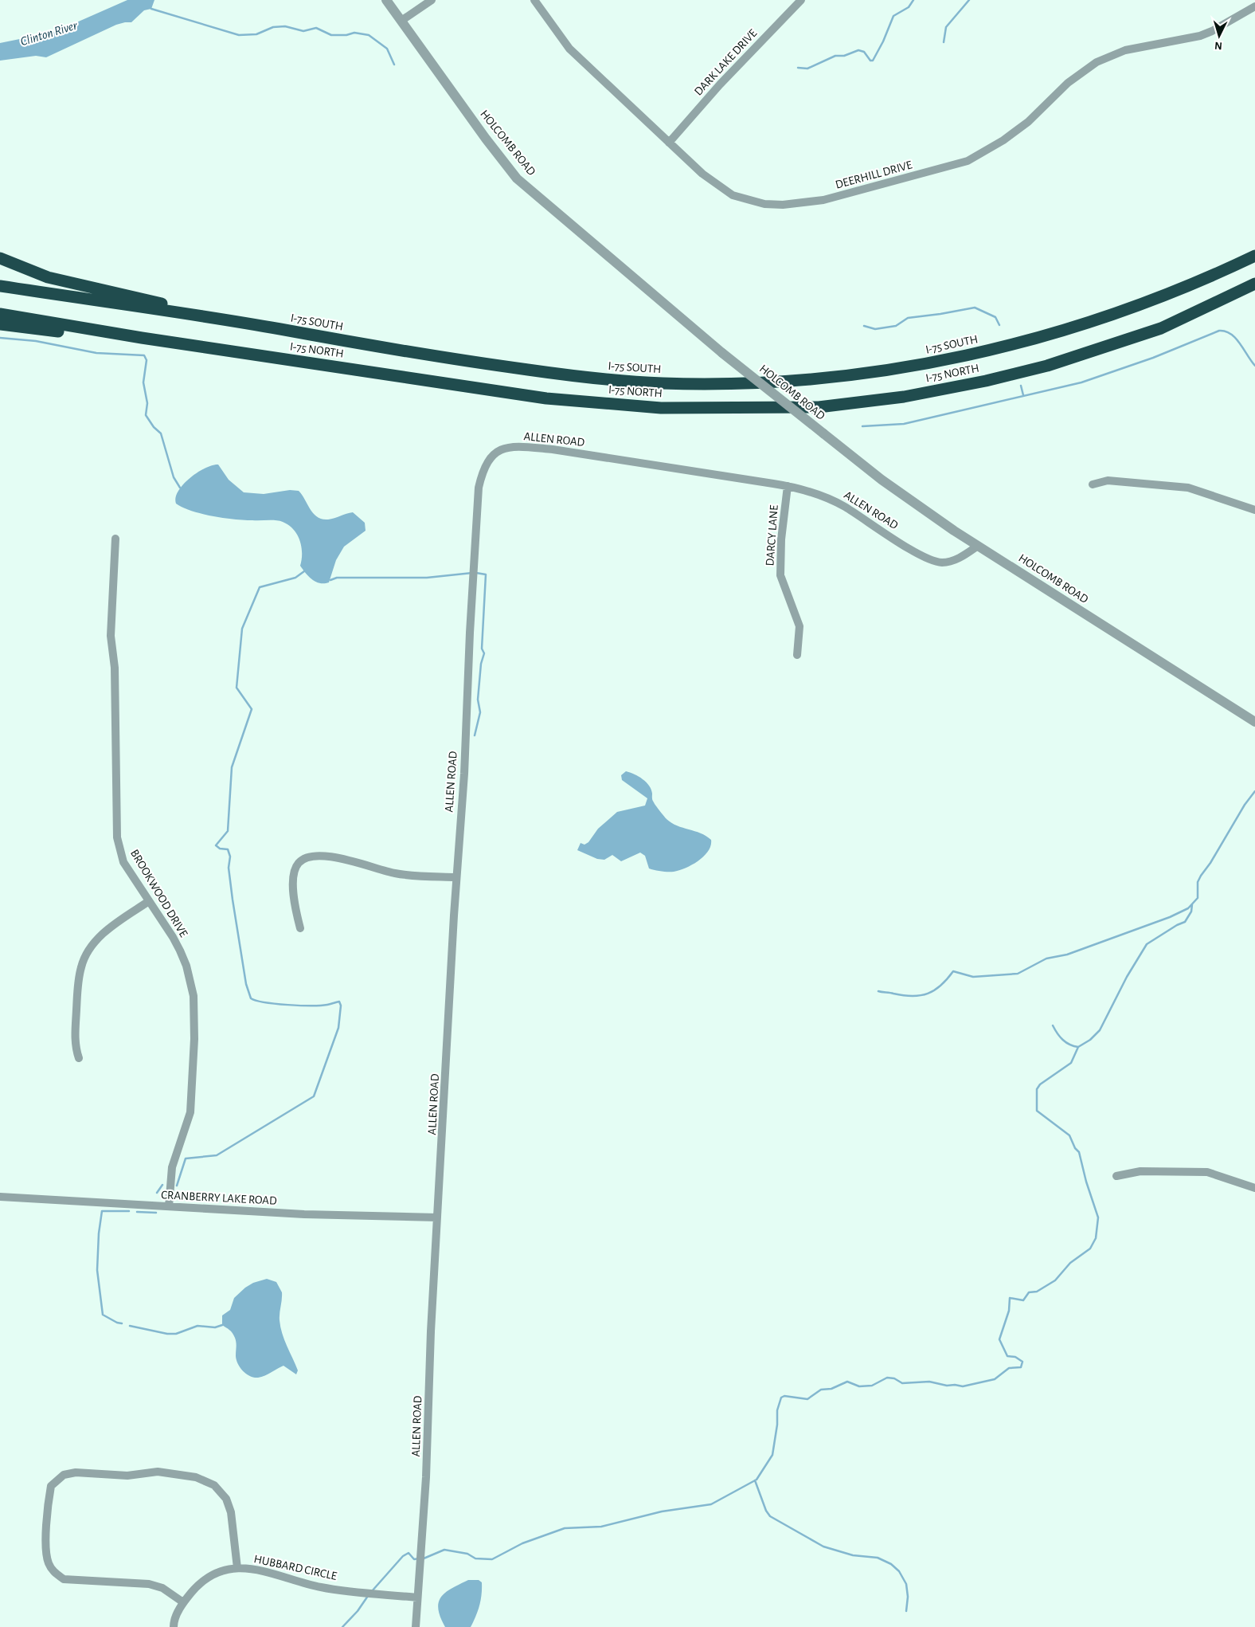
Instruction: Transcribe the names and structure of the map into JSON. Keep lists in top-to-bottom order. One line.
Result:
{"streets":{"highway":["I-75 SOUTH","I-75 NORTH"],"street":["DARK LAKE DRIVE","HOLCOMB ROAD","DEERHILL DRIVE","ALLEN ROAD","DARCY LANE","BROOKWOOD DRIVE","CRANBERRY LAKE ROAD","HUBBARD CIRCLE"]},"crossings":[["DARK LAKE DRIVE","DEERHILL DRIVE"],["HOLCOMB ROAD","ALLEN ROAD"],["ALLEN ROAD","DARCY LANE"],["ALLEN ROAD","CRANBERRY LAKE ROAD"],["ALLEN ROAD","HUBBARD CIRCLE"],["BROOKWOOD DRIVE","CRANBERRY LAKE ROAD"]],"water":["Clinton River"],"north":"bottom"}
